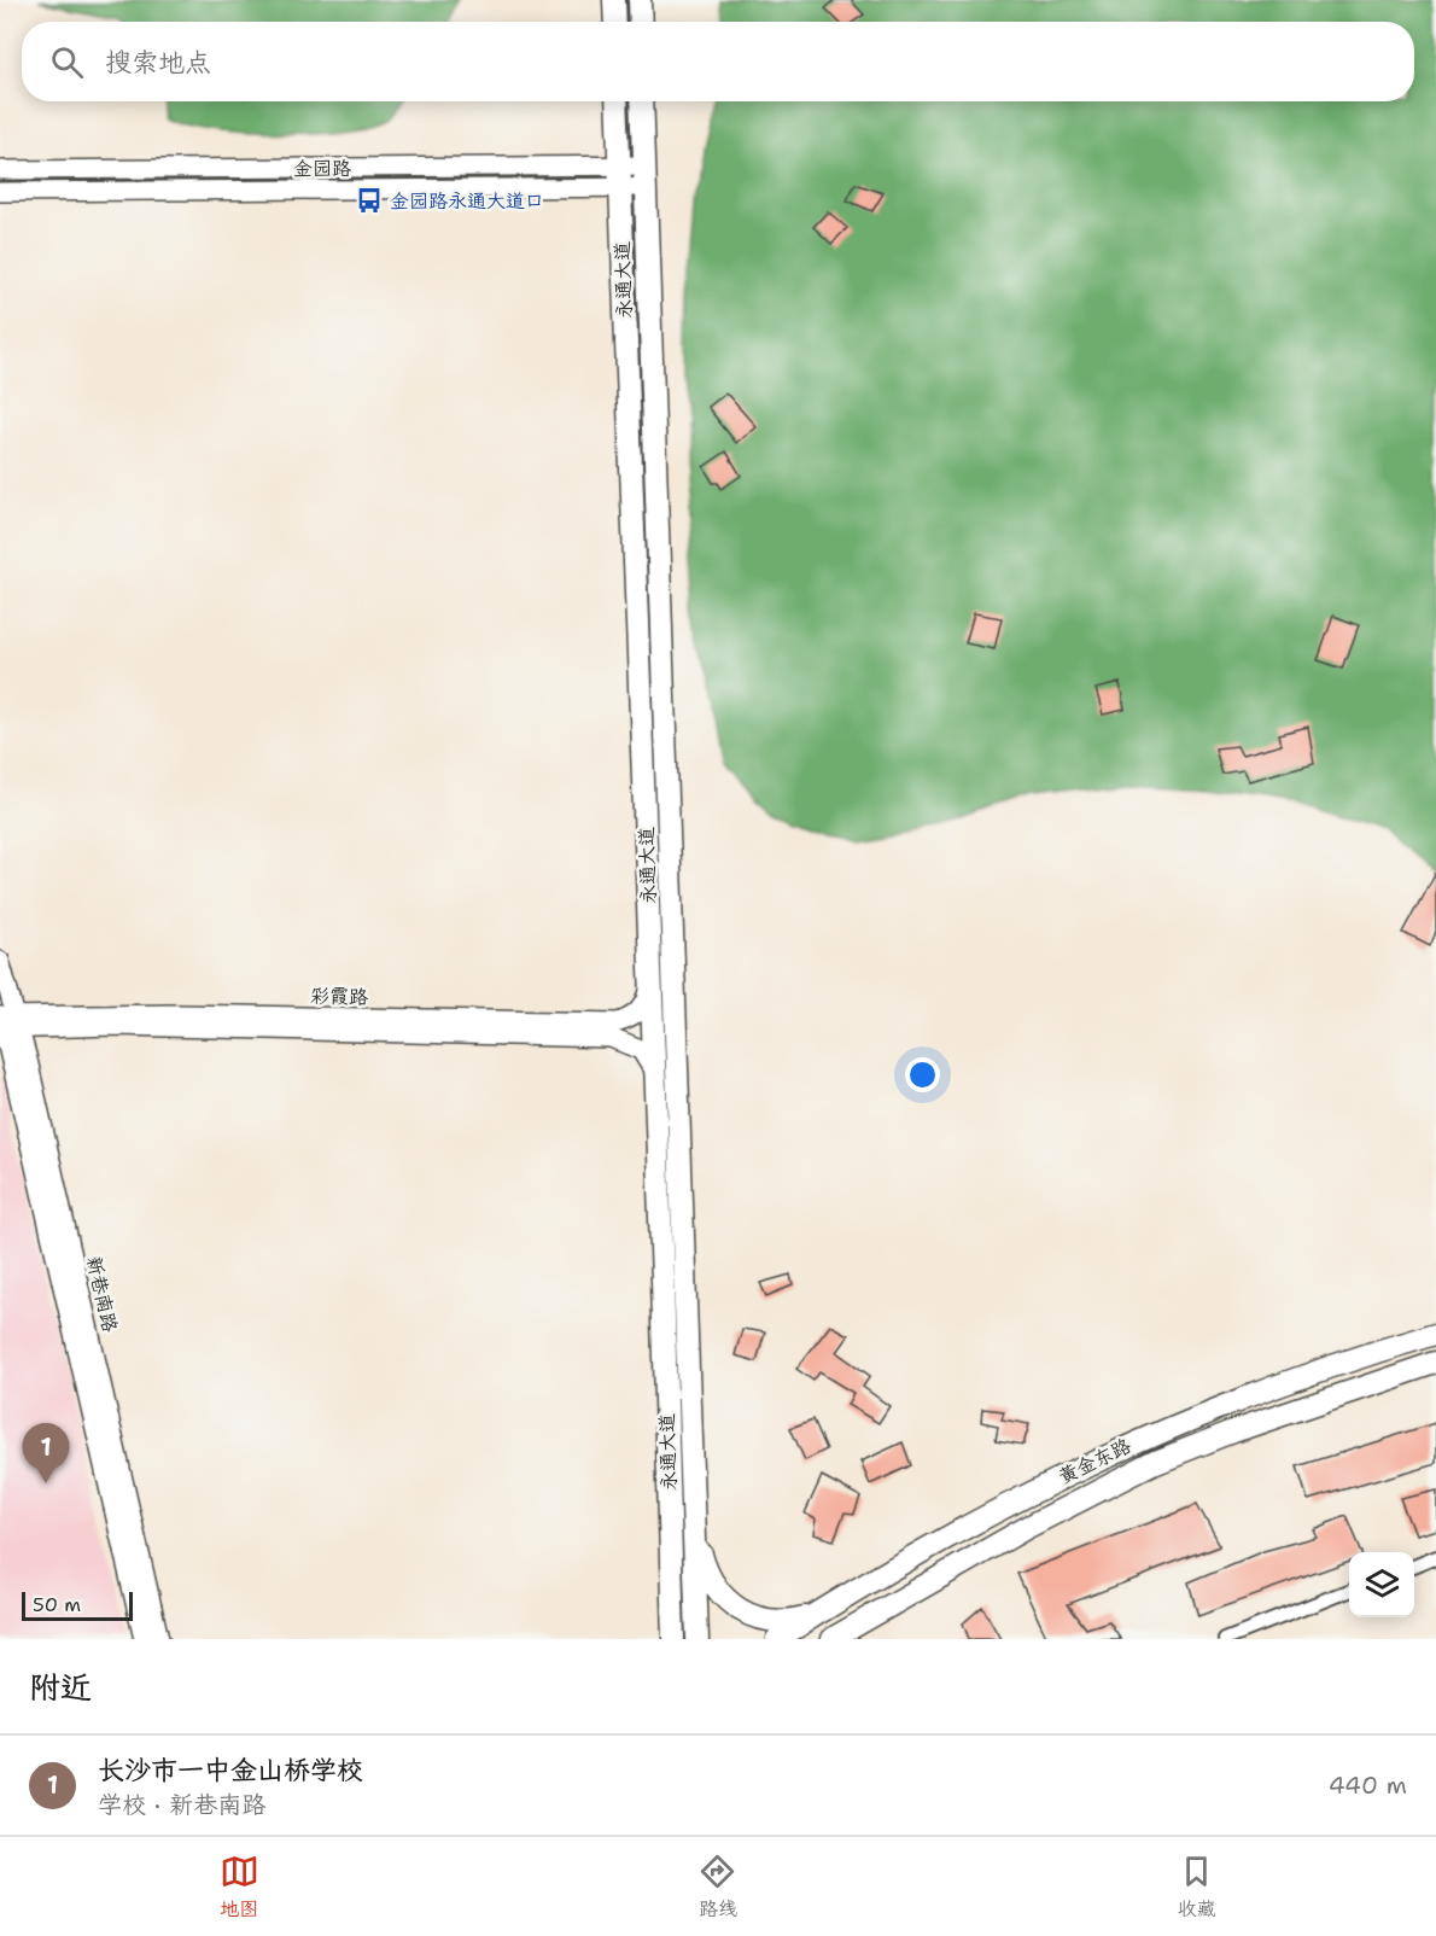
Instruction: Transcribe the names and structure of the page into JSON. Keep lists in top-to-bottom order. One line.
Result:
{"streets":{"main road":["金园路","永通大道","彩霞路","新巷南路","黄金东路"]},"crossings":[["金园路","永通大道"],["永通大道","彩霞路"],["彩霞路","新巷南路"]],"places":{"bus stop":["金园路永通大道口"]},"scale_bar":"50 m","page":{"search":"搜索地点","pins":"1","scale":"50 m","heading":"附近","list":[{"mark":"1","name":"长沙市一中金山桥学校","note":"学校 · 新巷南路","value":"440 m"}],"nav":["地图","路线","收藏"]}}
